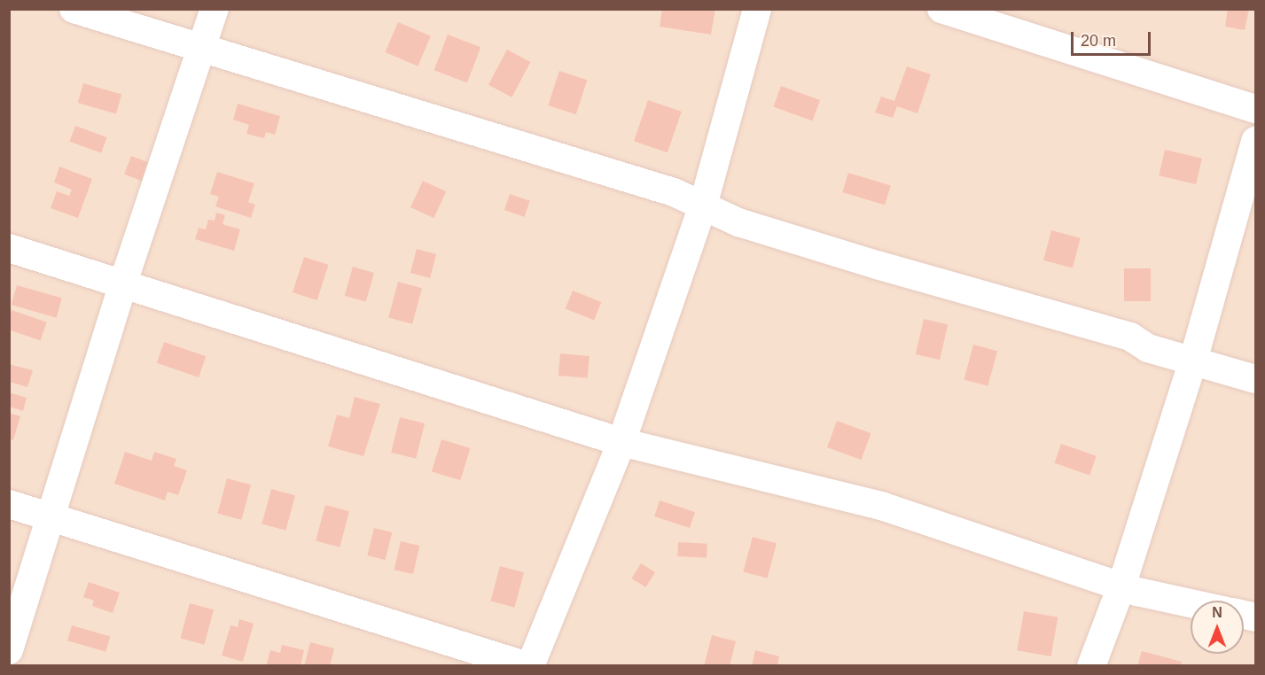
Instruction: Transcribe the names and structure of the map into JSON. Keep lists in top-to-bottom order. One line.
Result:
{"scale_bar":"20 m","north":"top"}
